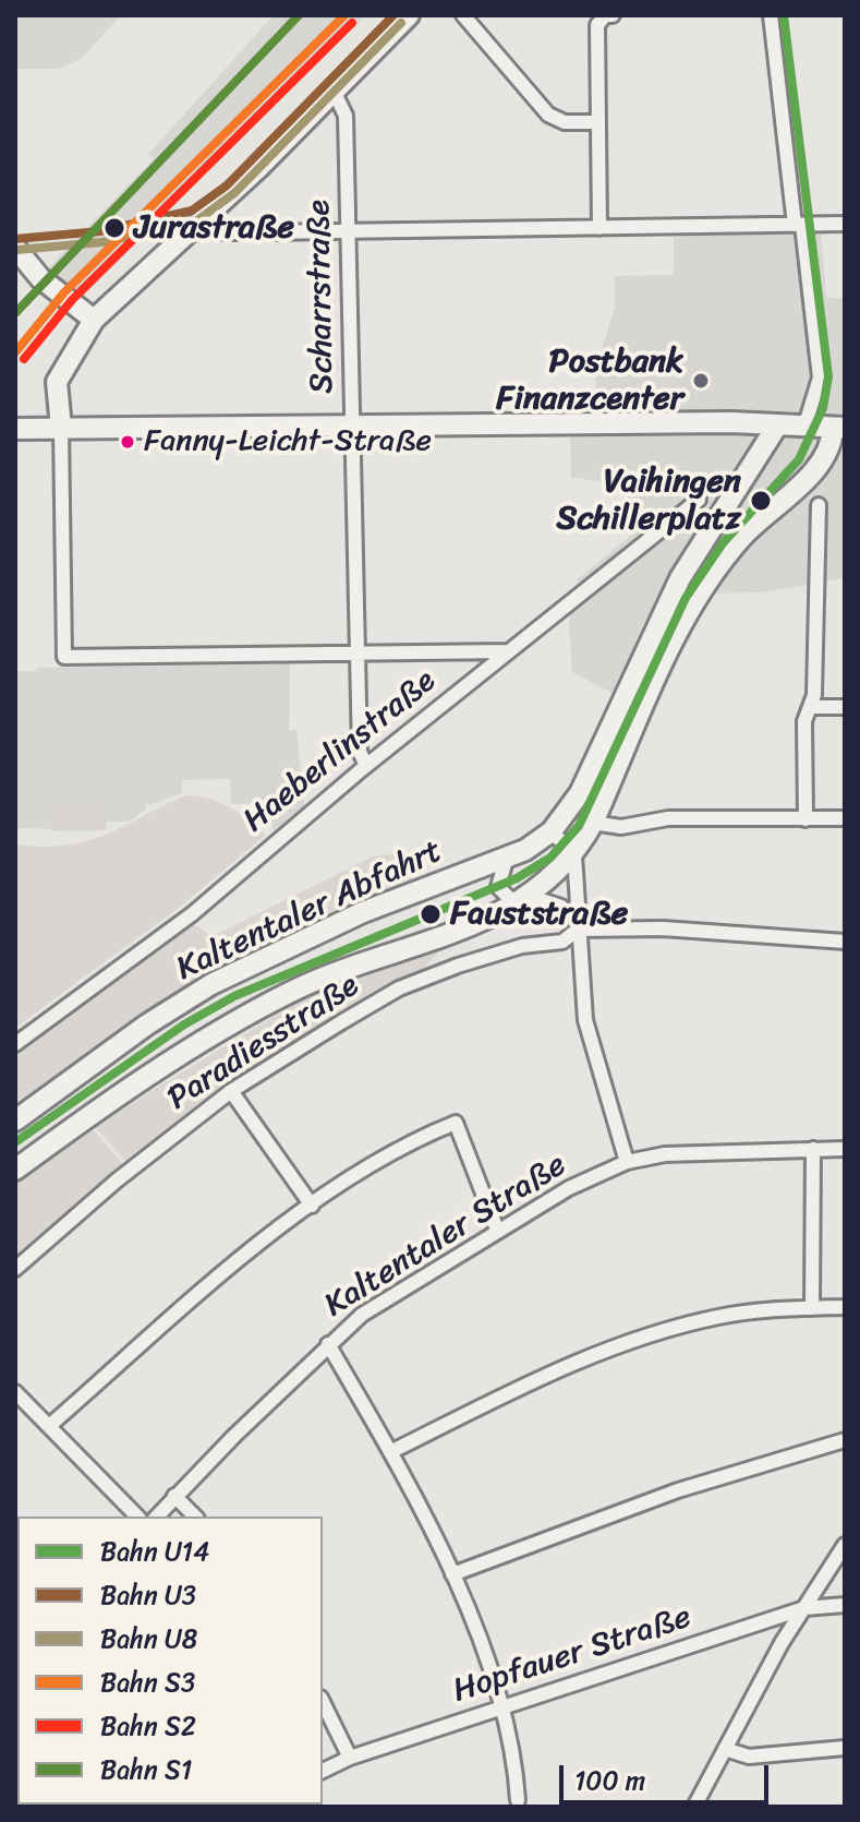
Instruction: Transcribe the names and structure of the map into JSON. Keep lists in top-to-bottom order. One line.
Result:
{"streets":{"main road":["Kaltentaler Abfahrt"],"street":["Scharrstraße","Haeberlinstraße","Paradiesstraße","Kaltentaler Straße","Hopfauer Straße"]},"crossings":[["Scharrstraße","Haeberlinstraße"]],"places":["Jurastraße","Postbank Finanzcenter","Fanny-Leicht-Straße","Vaihingen Schillerplatz","Fauststraße"],"lines":["rail line U14","rail line U3","rail line S3","rail line S1","rail line U8","rail line S2"],"legend":["Bahn U14","Bahn U3","Bahn U8","Bahn S3","Bahn S2","Bahn S1"],"scale_bar":"100 m"}
